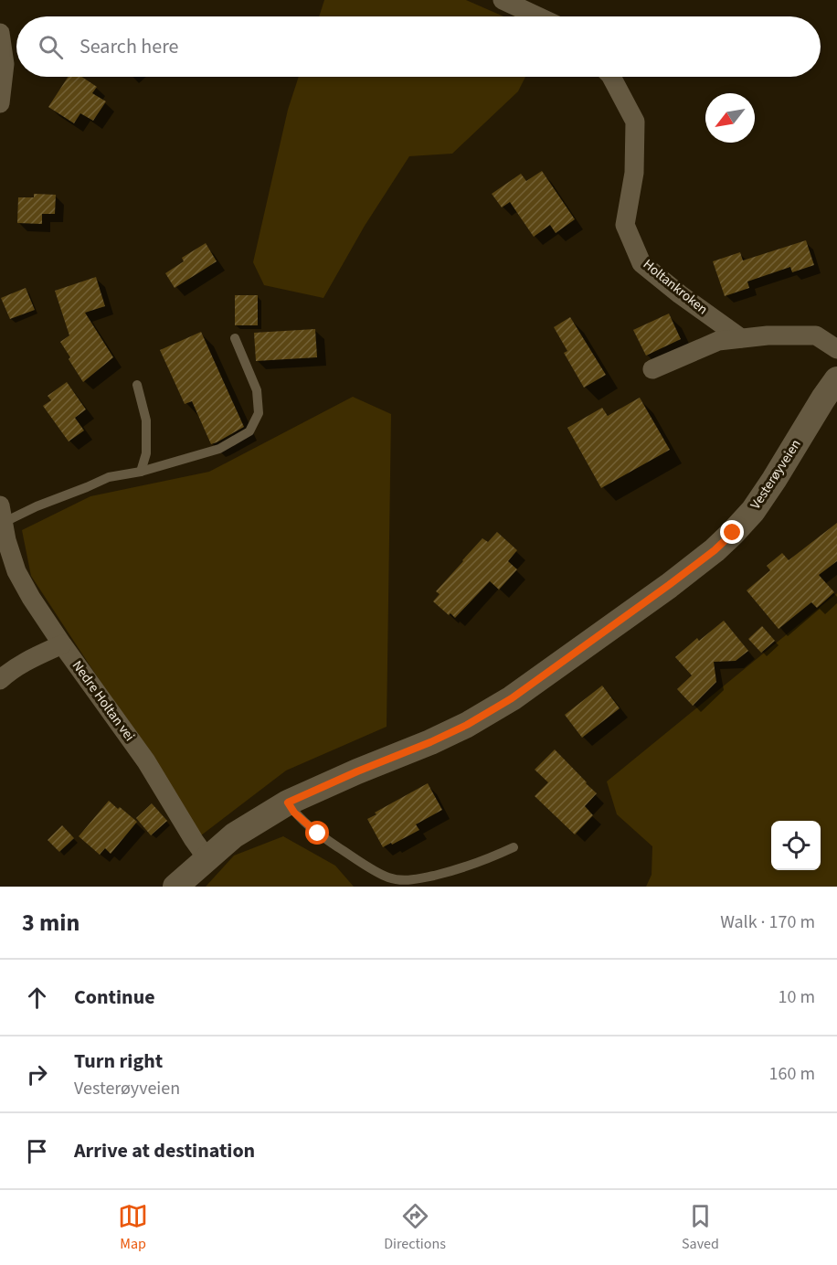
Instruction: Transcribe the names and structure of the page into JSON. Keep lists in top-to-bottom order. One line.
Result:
{"streets":{"main road":["Vesterøyveien"],"street":["Holtankroken","Nedre Holtan vei"]},"crossings":[["Vesterøyveien","Nedre Holtan vei"]],"north":"bottom left","page":{"search":"Search here","heading":["3 min","Walk · 170 m"],"list":[["Continue","10 m"],["Turn right","Vesterøyveien","160 m"],"Arrive at destination"],"nav":["Map","Directions","Saved"]}}
